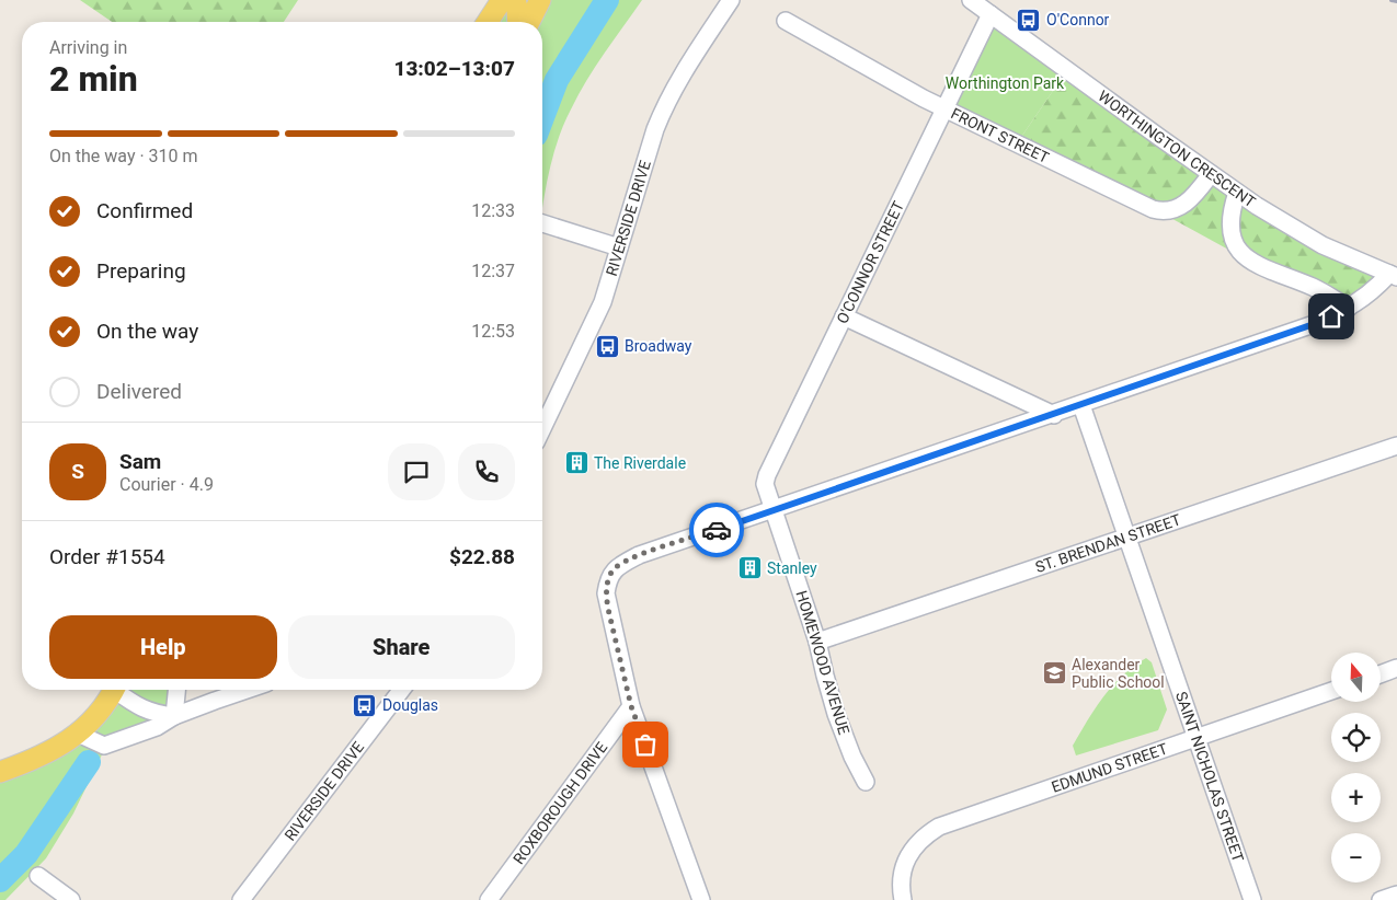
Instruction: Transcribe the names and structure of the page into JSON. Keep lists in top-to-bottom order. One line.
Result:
{"streets":{"street":["FRONT STREET","WORTHINGTON CRESCENT","RIVERSIDE DRIVE","O'CONNOR STREET","ST. BRENDAN STREET","HOMEWOOD AVENUE","EDMUND STREET","SAINT NICHOLAS STREET","ROXBOROUGH DRIVE"]},"crossings":[["FRONT STREET","WORTHINGTON CRESCENT"],["FRONT STREET","O'CONNOR STREET"],["WORTHINGTON CRESCENT","O'CONNOR STREET"],["O'CONNOR STREET","HOMEWOOD AVENUE"],["ST. BRENDAN STREET","HOMEWOOD AVENUE"],["ST. BRENDAN STREET","SAINT NICHOLAS STREET"],["EDMUND STREET","SAINT NICHOLAS STREET"]],"parks":["Worthington Park"],"places":{"bus stop":["O'Connor","Broadway","Douglas"],"building":["The Riverdale","Stanley"],"school or university":["Alexander Public School"]},"north":"top","page":{"heading":["2 min","Arriving in","13:02–13:07"],"panel":["Sam","Courier · 4.9","Order #1554","$22.88"],"bar":"On the way · 310 m","list":[["Confirmed","12:33"],["Preparing","12:37"],["On the way","12:53"],"Delivered"],"round":"S","buttons":["Help","Share"],"map_buttons":["+","−"]}}
